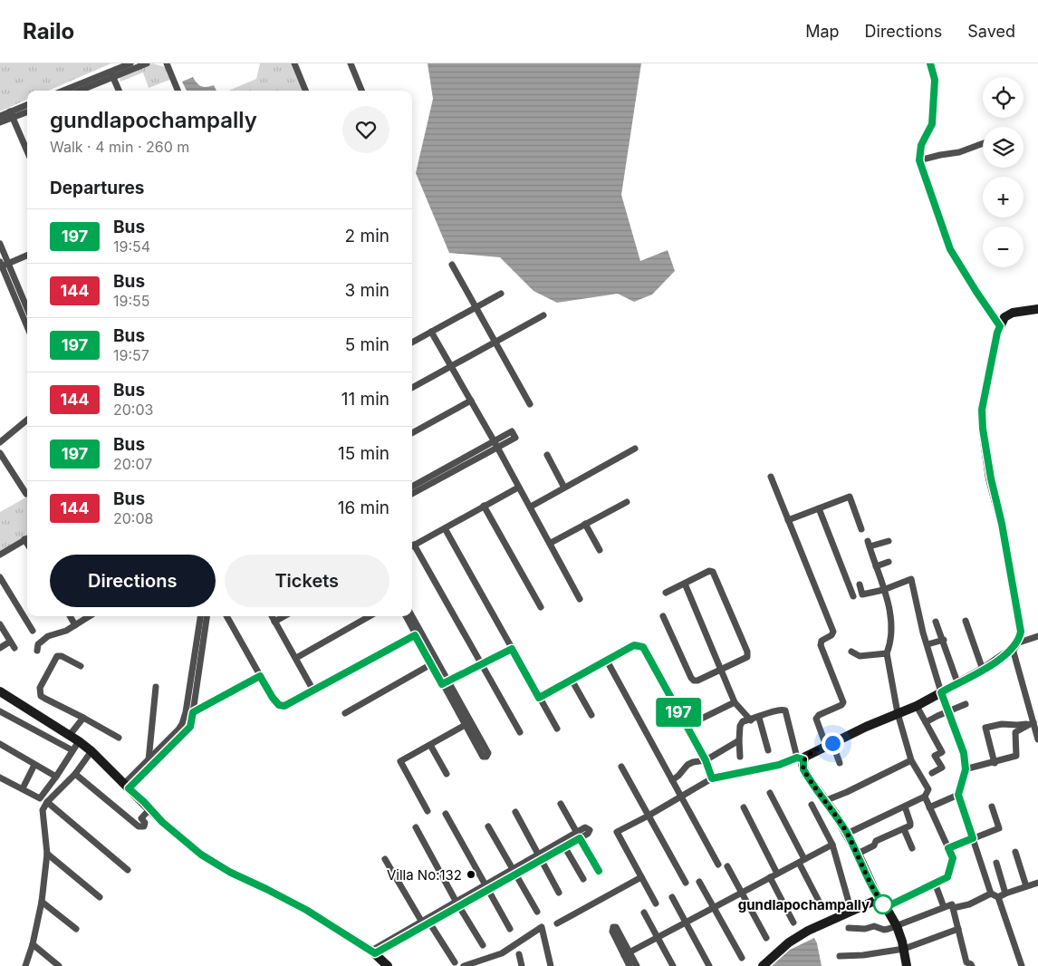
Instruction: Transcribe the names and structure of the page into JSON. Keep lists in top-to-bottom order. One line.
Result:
{"places":["Villa No:132","gundlapochampally"],"lines":["bus line 197"],"page":{"header":"Railo","nav":["Map","Directions","Saved"],"on_map":"197","map_buttons":["+","−"],"heading":[["gundlapochampally","Walk · 4 min · 260 m"],"Departures"],"list":[{"mark":"197","name":"Bus","note":"19:54","value":"2 min"},{"mark":"144","name":"Bus","note":"19:55","value":"3 min"},{"mark":"197","name":"Bus","note":"19:57","value":"5 min"},{"mark":"144","name":"Bus","note":"20:03","value":"11 min"},{"mark":"197","name":"Bus","note":"20:07","value":"15 min"},{"mark":"144","name":"Bus","note":"20:08","value":"16 min"}],"buttons":["Directions","Tickets"]}}
